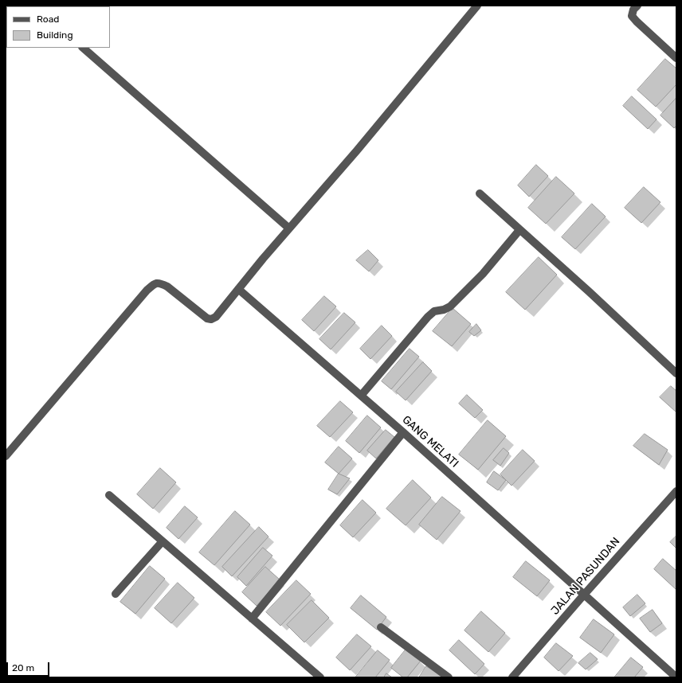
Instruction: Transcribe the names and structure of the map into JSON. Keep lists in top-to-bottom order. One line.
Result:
{"streets":{"street":["GANG MELATI","JALAN PASUNDAN"]},"crossings":[["GANG MELATI","JALAN PASUNDAN"]],"legend":["Road","Building"],"scale_bar":"20 m"}
